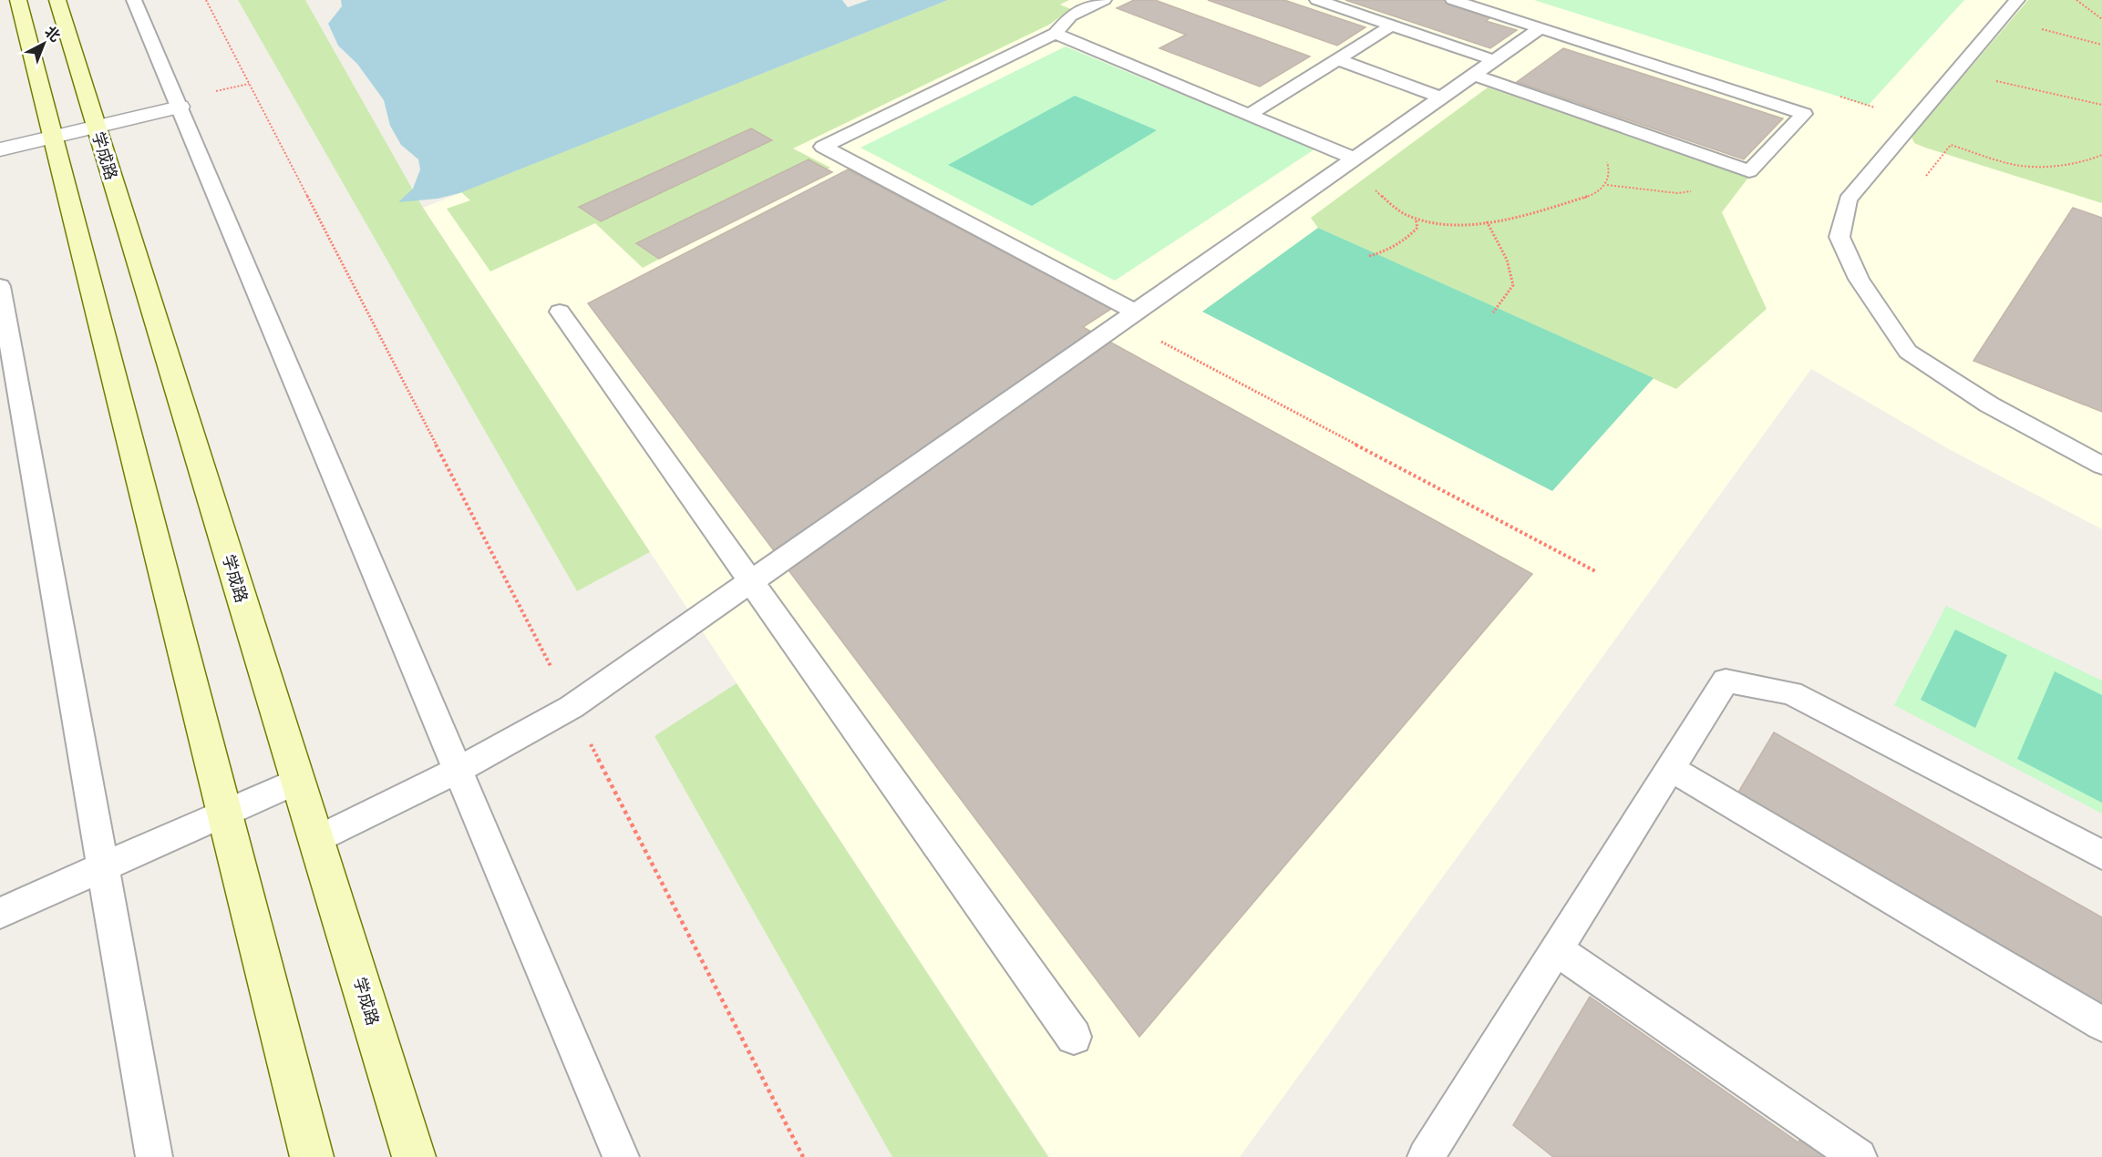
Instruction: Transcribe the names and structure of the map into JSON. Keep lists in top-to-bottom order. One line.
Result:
{"streets":{"main road":["学成路"]},"north":"top right"}
